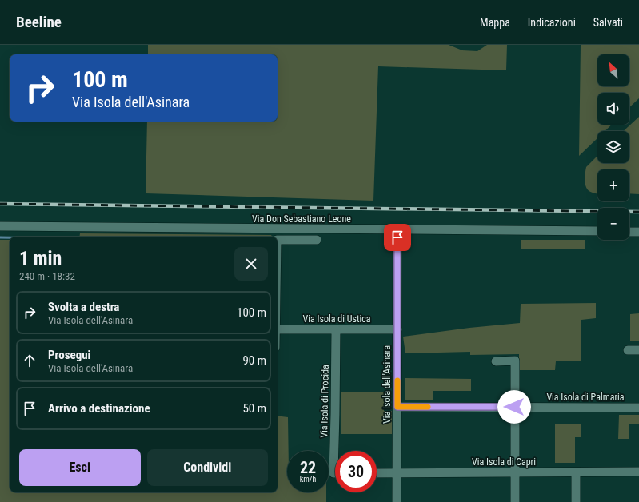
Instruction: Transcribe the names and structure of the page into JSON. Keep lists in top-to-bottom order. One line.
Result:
{"streets":{"street":["Via Don Sebastiano Leone","Via Isola di Ustica","Via Isola dell'Asinara","Via Isola di Palmaria","Via Isola di Procida","Via Isola di Capri"]},"crossings":[["Via Isola di Ustica","Via Isola dell'Asinara"],["Via Isola di Ustica","Via Isola di Procida"],["Via Isola dell'Asinara","Via Isola di Palmaria"],["Via Isola dell'Asinara","Via Isola di Capri"]],"north":"top left","page":{"header":"Beeline","nav":["Mappa","Indicazioni","Salvati"],"map_buttons":["+","−"],"turn":["100 m","Via Isola dell'Asinara"],"heading":["1 min","240 m · 18:32"],"list":[{"name":"Svolta a destra","note":"Via Isola dell'Asinara","value":"100 m"},{"name":"Prosegui","note":"Via Isola dell'Asinara","value":"90 m"},{"name":"Arrivo a destinazione","value":"50 m"}],"buttons":["Esci","Condividi"],"speed":"22 km/h","limit":"30"}}
